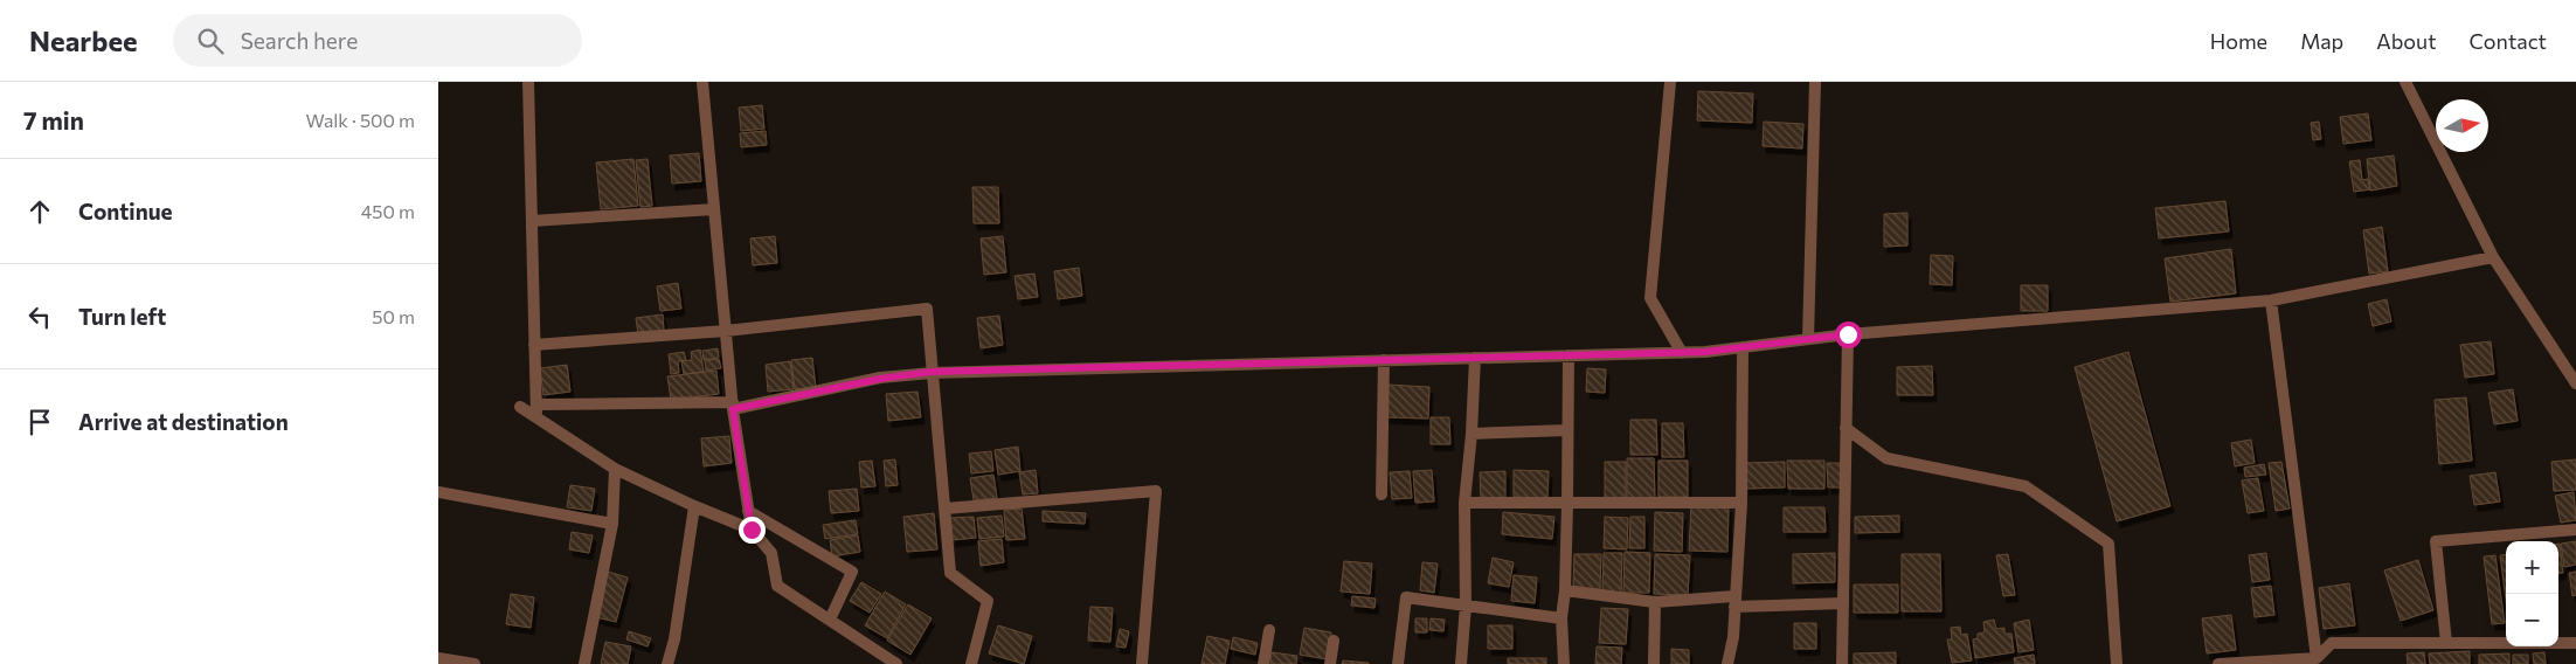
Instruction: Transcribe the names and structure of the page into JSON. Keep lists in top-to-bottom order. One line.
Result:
{"north":"right","page":{"header":"Nearbee","search":"Search here","nav":["Home","Map","About","Contact"],"heading":["7 min","Walk · 500 m"],"list":[["Continue","450 m"],["Turn left","50 m"],"Arrive at destination"],"map_buttons":["+","−"]}}
